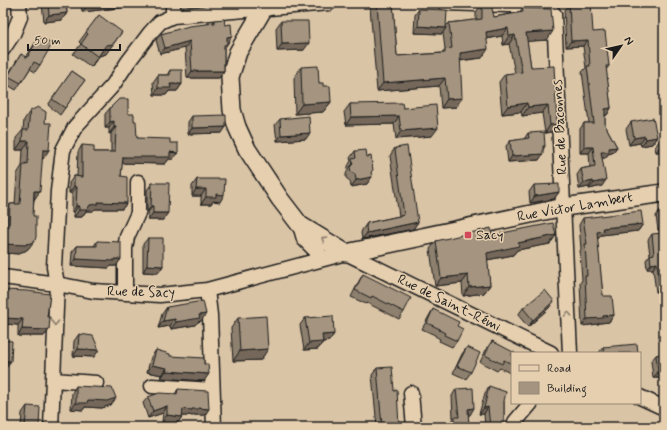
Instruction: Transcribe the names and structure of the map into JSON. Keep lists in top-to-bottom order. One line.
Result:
{"streets":{"street":["Rue de Baconnes","Rue Victor Lambert","Rue de Sacy","Rue de Saint-Rémi"]},"crossings":[["Rue de Baconnes","Rue Victor Lambert"],["Rue Victor Lambert","Rue de Sacy"],["Rue Victor Lambert","Rue de Saint-Rémi"],["Rue de Sacy","Rue de Saint-Rémi"]],"places":{"transit":["Sacy"]},"legend":["Road","Building"],"scale_bar":"50 m","north":"top right"}
